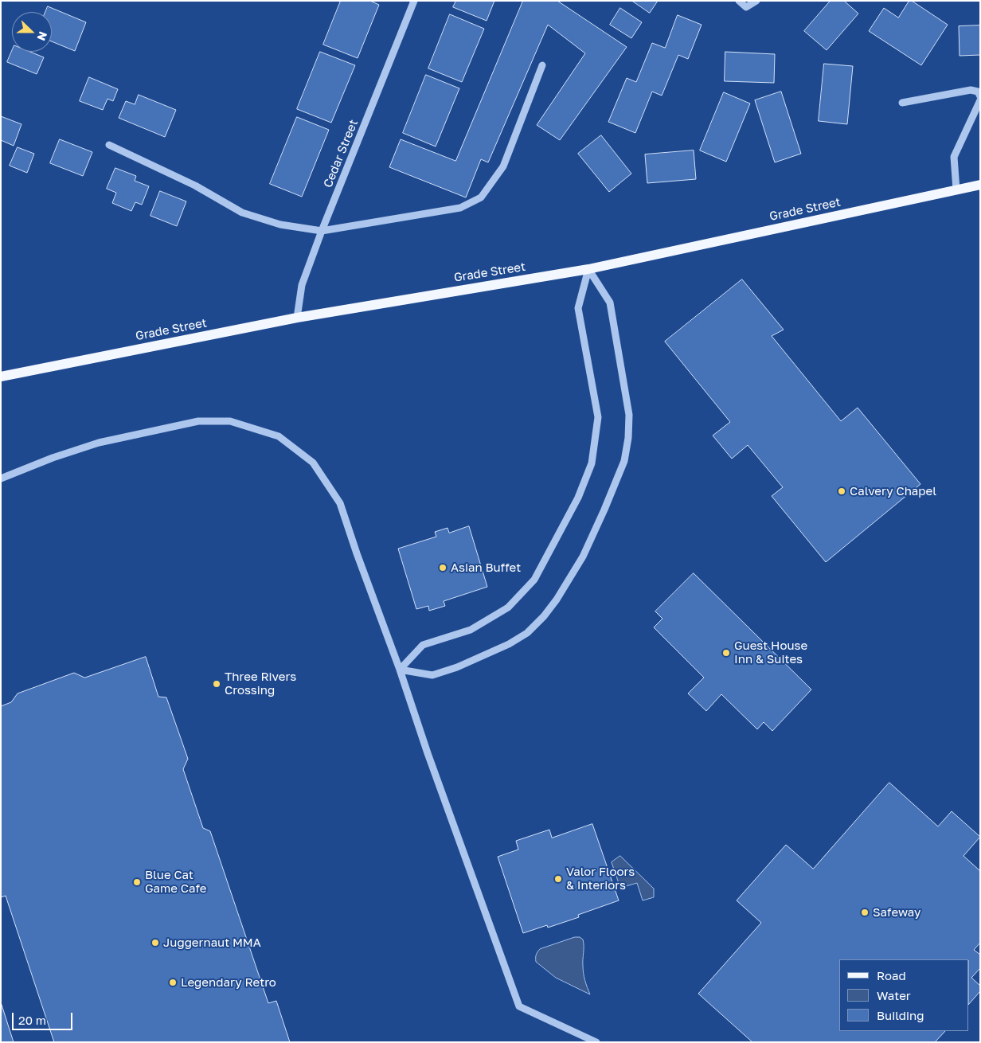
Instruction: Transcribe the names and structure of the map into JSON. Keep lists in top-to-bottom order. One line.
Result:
{"streets":{"main road":["Grade Street"],"street":["Cedar Street"]},"crossings":[["Cedar Street","Grade Street"]],"places":["Calvery Chapel","Asian Buffet","Guest House Inn & Suites","Three Rivers Crossing","Valor Floors & Interiors","Blue Cat Game Cafe","Safeway","Juggernaut MMA","Legendary Retro"],"legend":["Road","Water","Building"],"scale_bar":"20 m","north":"right"}
